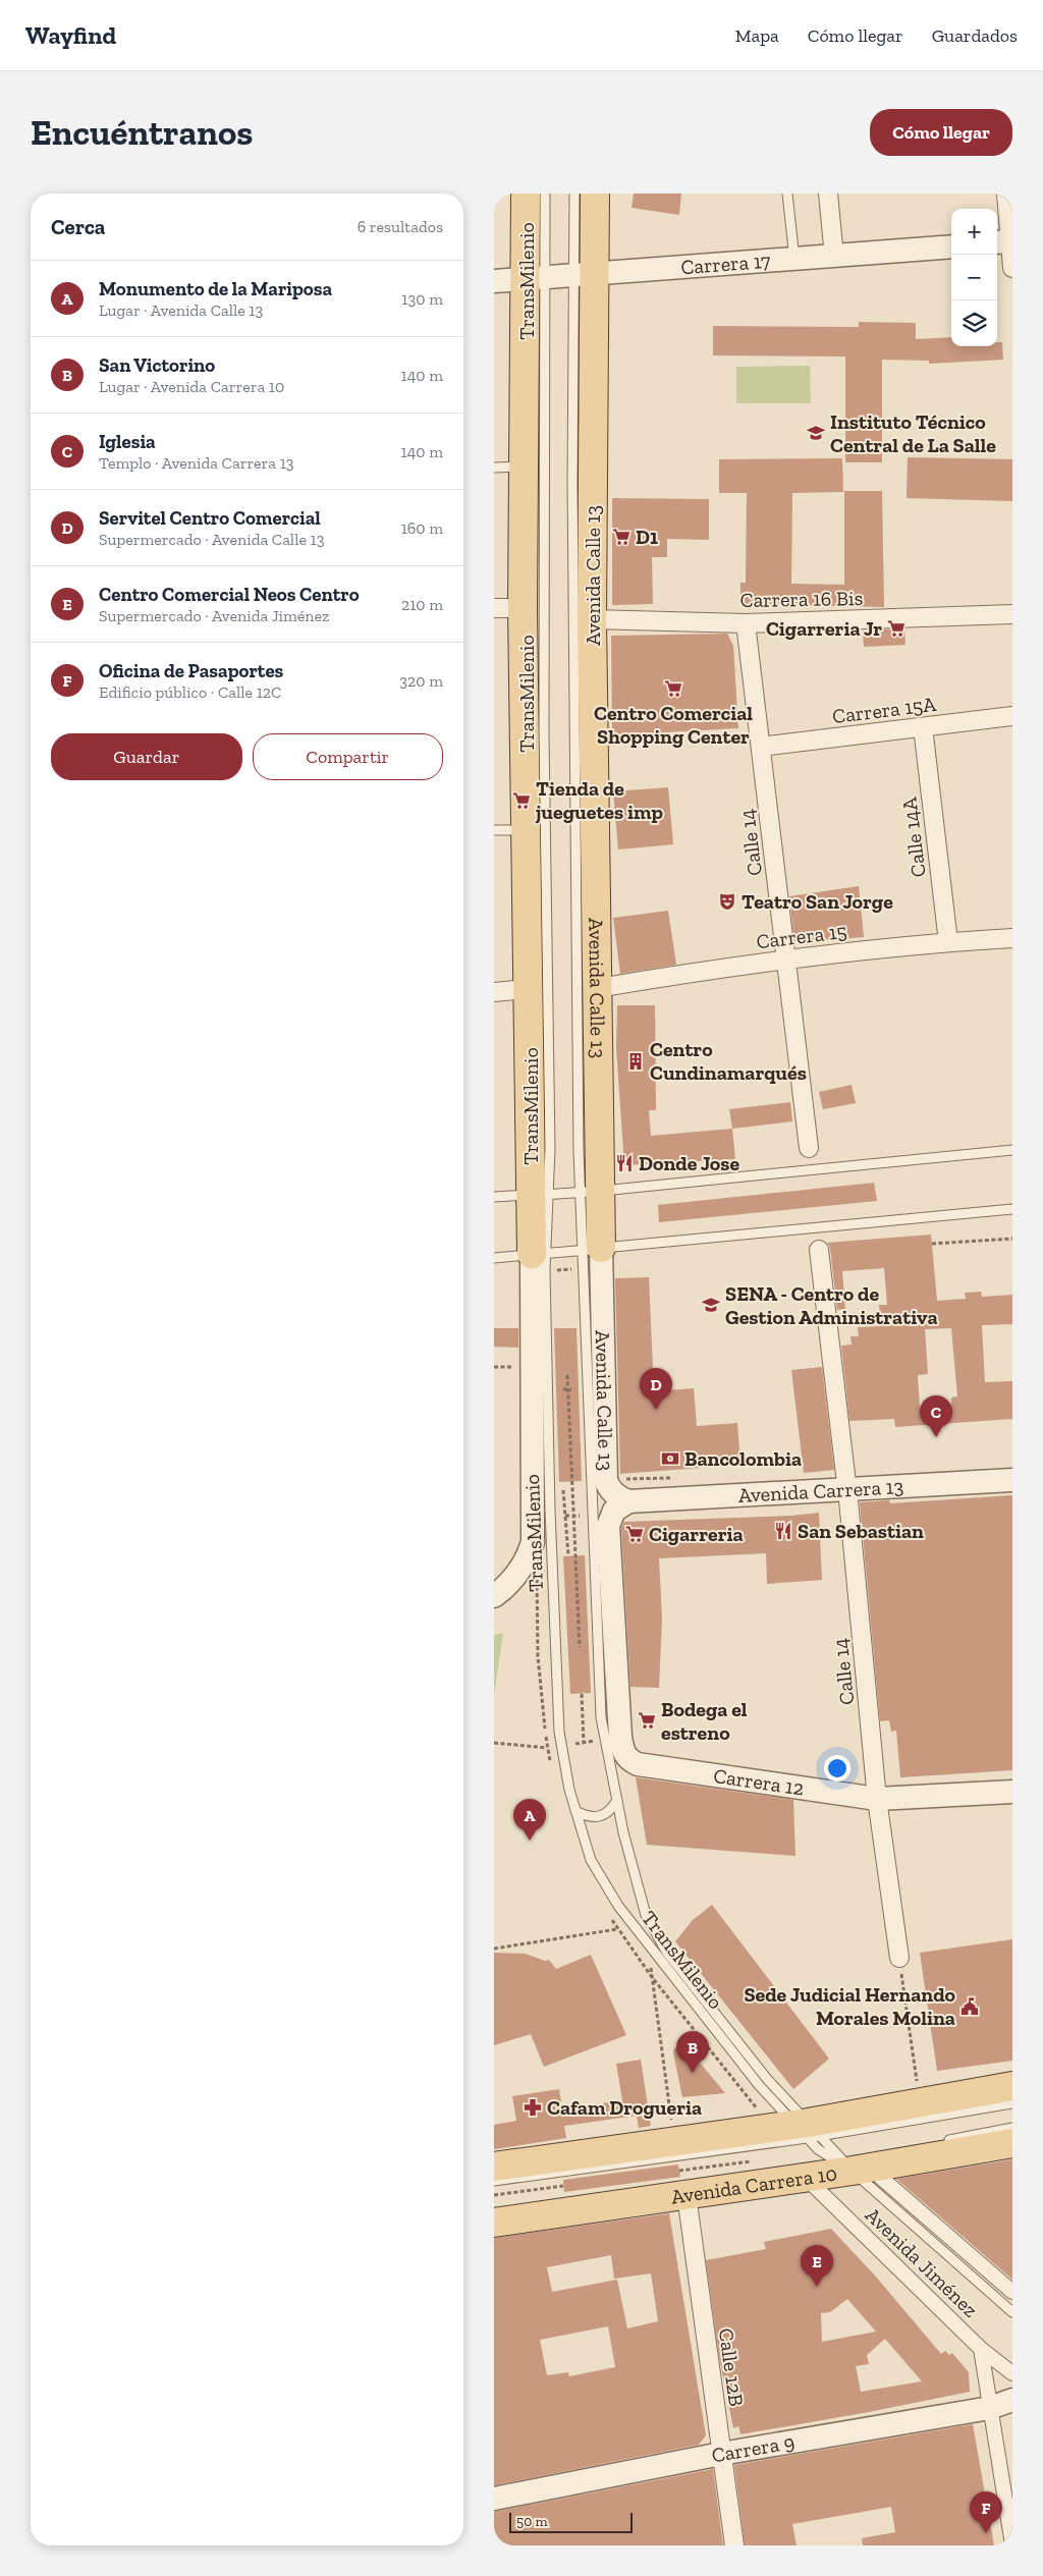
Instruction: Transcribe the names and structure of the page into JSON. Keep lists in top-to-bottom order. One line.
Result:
{"streets":{"main road":["Avenida Calle 13","Avenida Carrera 10"],"street":["Carrera 17","Carrera 16 Bis","Carrera 15A","Calle 14A","Calle 14","Carrera 15","Avenida Carrera 13","Carrera 12","Avenida Jiménez","Calle 12B","Carrera 9"],"lane":["TransMilenio"]},"crossings":[["Carrera 17","TransMilenio"],["Carrera 17","Avenida Calle 13"],["TransMilenio","Avenida Calle 13"],["TransMilenio","Avenida Carrera 10"],["Avenida Calle 13","Carrera 16 Bis"],["Avenida Calle 13","Carrera 15"],["Avenida Calle 13","Avenida Carrera 13"],["Avenida Calle 13","Carrera 12"],["Carrera 16 Bis","Calle 14"],["Carrera 15A","Calle 14A"],["Carrera 15A","Calle 14"],["Calle 14A","Carrera 15"],["Calle 14","Carrera 15"],["Calle 14","Avenida Carrera 13"],["Calle 14","Carrera 12"],["Avenida Carrera 13","Carrera 12"],["Avenida Carrera 10","Avenida Jiménez"],["Avenida Carrera 10","Calle 12B"],["Calle 12B","Carrera 9"]],"places":{"school or university":["Instituto Técnico Central de La Salle","SENA - Centro de Gestion Administrativa"],"supermarket":["D1","Cigarreria Jr","Centro Comercial Shopping Center","Tienda de jueguetes imp","Cigarreria","Bodega el estreno"],"theatre":["Teatro San Jorge"],"building":["Centro Cundinamarqués"],"restaurant":["Donde Jose","San Sebastian"],"bank":["Bancolombia"],"public building":["Sede Judicial Hernando Morales Molina"],"pharmacy":["Cafam Drogueria"]},"scale_bar":"50 m","page":{"header":"Wayfind","nav":["Mapa","Cómo llegar","Guardados"],"buttons":["Cómo llegar",["Guardar","Compartir"]],"title":"Encuéntranos","heading":["Cerca","6 resultados"],"map_buttons":["+","−"],"list":[{"mark":"A","name":"Monumento de la Mariposa","note":"Lugar · Avenida Calle 13","value":"130 m"},{"mark":"B","name":"San Victorino","note":"Lugar · Avenida Carrera 10","value":"140 m"},{"mark":"C","name":"Iglesia","note":"Templo · Avenida Carrera 13","value":"140 m"},{"mark":"D","name":"Servitel Centro Comercial","note":"Supermercado · Avenida Calle 13","value":"160 m"},{"mark":"E","name":"Centro Comercial Neos Centro","note":"Supermercado · Avenida Jiménez","value":"210 m"},{"mark":"F","name":"Oficina de Pasaportes","note":"Edificio público · Calle 12C","value":"320 m"}],"pins":["D","C","A","B","E","F"],"scale":"50 m"}}
